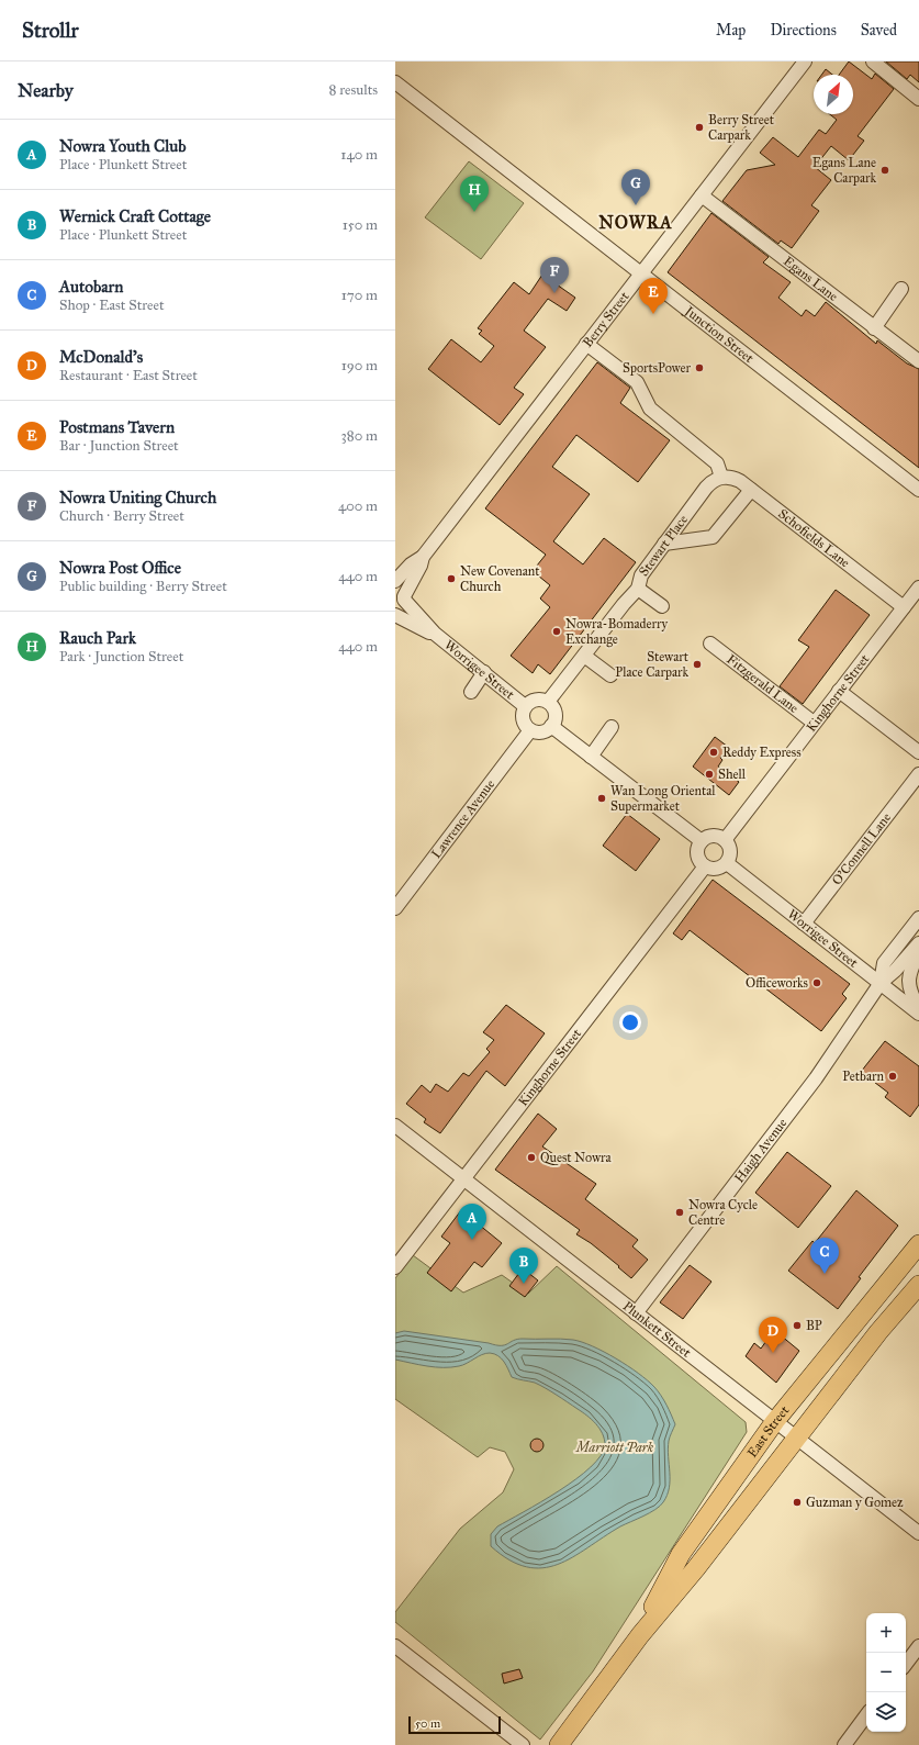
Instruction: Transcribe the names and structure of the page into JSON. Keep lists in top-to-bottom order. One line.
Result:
{"streets":{"highway":["East Street"],"street":["Egans Lane","Berry Street","Junction Street","Schofields Lane","Stewart Place","Worrigee Street","Fitzgerald Lane","Kinghorne Street","Lawrence Avenue","O'Connell Lane","Haigh Avenue","Plunkett Street"]},"crossings":[["Egans Lane","Berry Street"],["Berry Street","Junction Street"],["Berry Street","Worrigee Street"],["Schofields Lane","Stewart Place"],["Schofields Lane","Kinghorne Street"],["Stewart Place","Worrigee Street"],["Stewart Place","Lawrence Avenue"],["Worrigee Street","Kinghorne Street"],["Worrigee Street","Lawrence Avenue"],["Worrigee Street","O'Connell Lane"],["Worrigee Street","Haigh Avenue"],["Fitzgerald Lane","Kinghorne Street"],["Kinghorne Street","Plunkett Street"],["Haigh Avenue","Plunkett Street"],["Plunkett Street","East Street"]],"districts":["NOWRA"],"parks":["Marriott Park"],"places":["Berry Street Carpark","Egans Lane Carpark","SportsPower","New Covenant Church","Nowra-Bomaderry Exchange","Stewart Place Carpark","Reddy Express","Shell","Wan Long Oriental Supermarket","Officeworks","Petbarn","Quest Nowra","Nowra Cycle Centre","BP","Guzman y Gomez"],"scale_bar":"50 m","north":"top right","page":{"header":"Strollr","nav":["Map","Directions","Saved"],"heading":["Nearby","8 results"],"list":[{"mark":"A","name":"Nowra Youth Club","note":"Place · Plunkett Street","value":"140 m"},{"mark":"B","name":"Wernick Craft Cottage","note":"Place · Plunkett Street","value":"150 m"},{"mark":"C","name":"Autobarn","note":"Shop · East Street","value":"170 m"},{"mark":"D","name":"McDonald's","note":"Restaurant · East Street","value":"190 m"},{"mark":"E","name":"Postmans Tavern","note":"Bar · Junction Street","value":"380 m"},{"mark":"F","name":"Nowra Uniting Church","note":"Church · Berry Street","value":"400 m"},{"mark":"G","name":"Nowra Post Office","note":"Public building · Berry Street","value":"440 m"},{"mark":"H","name":"Rauch Park","note":"Park · Junction Street","value":"440 m"}],"pins":["G","H","F","E","A","C","B","D"],"map_buttons":["+","−"],"scale":"50 m"}}
